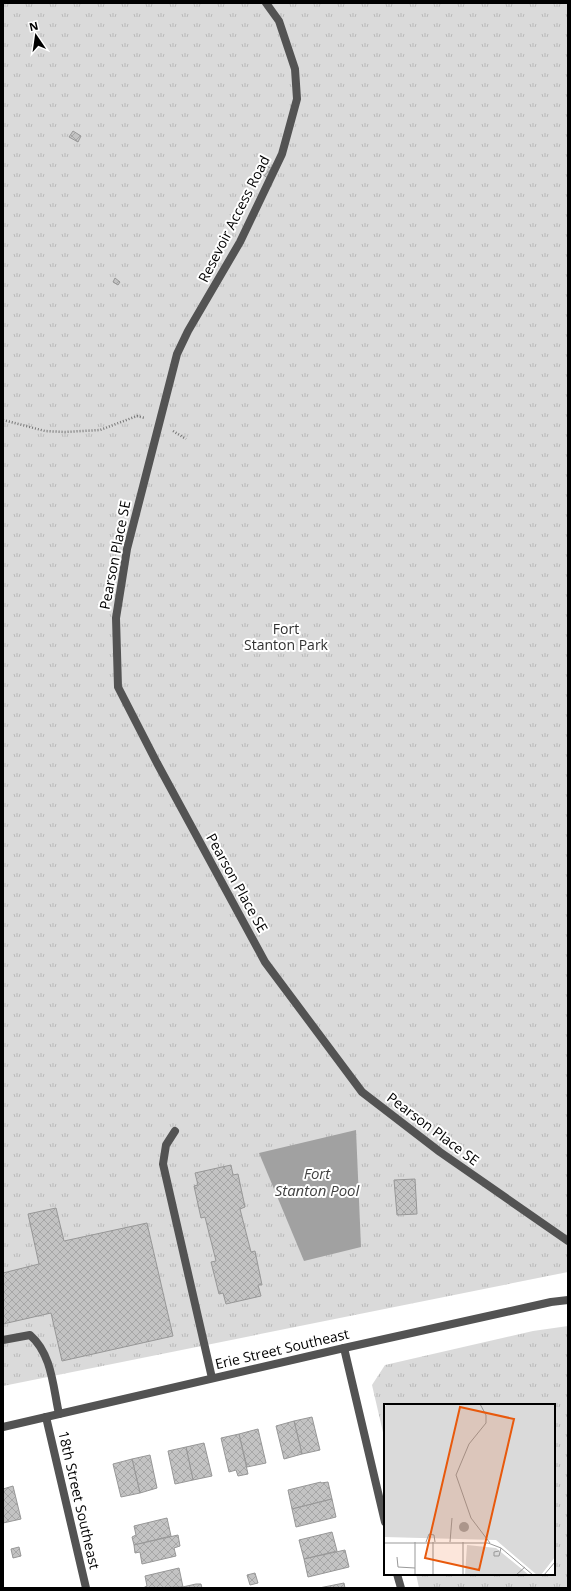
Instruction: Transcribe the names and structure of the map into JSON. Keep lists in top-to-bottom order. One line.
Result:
{"streets":{"street":["Resevoir Access Road","Pearson Place SE","Erie Street Southeast","18th Street Southeast"]},"crossings":[["Resevoir Access Road","Pearson Place SE"],["Erie Street Southeast","18th Street Southeast"]],"water":["Fort Stanton Pool"],"parks":["Fort Stanton Park"],"north":"top"}
